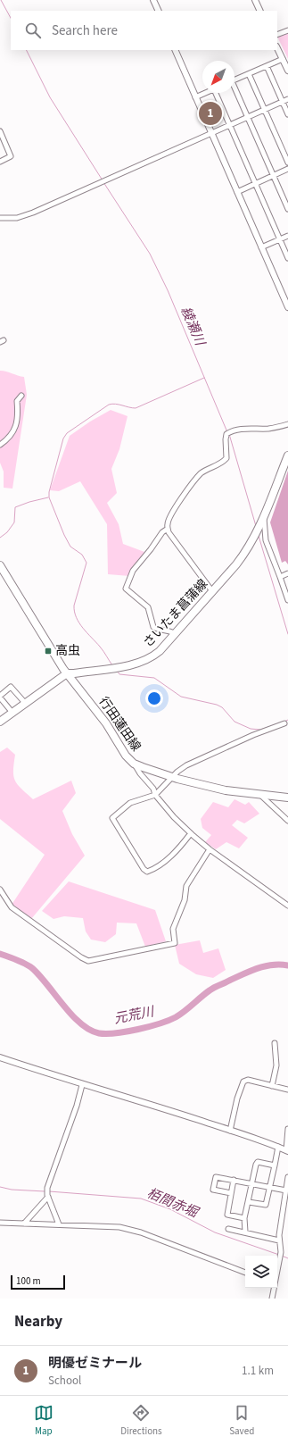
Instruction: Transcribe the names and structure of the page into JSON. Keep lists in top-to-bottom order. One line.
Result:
{"streets":{"main road":["さいたま菖蒲線","行田蓮田線"]},"crossings":[["さいたま菖蒲線","行田蓮田線"]],"water":["綾瀬川","元荒川","栢間赤堀"],"places":{"transit":["高虫"]},"scale_bar":"100 m","north":"bottom left","page":{"search":"Search here","pins":"1","scale":"100 m","heading":"Nearby","list":[{"mark":"1","name":"明優ゼミナール","note":"School","value":"1.1 km"}],"nav":["Map","Directions","Saved"]}}
